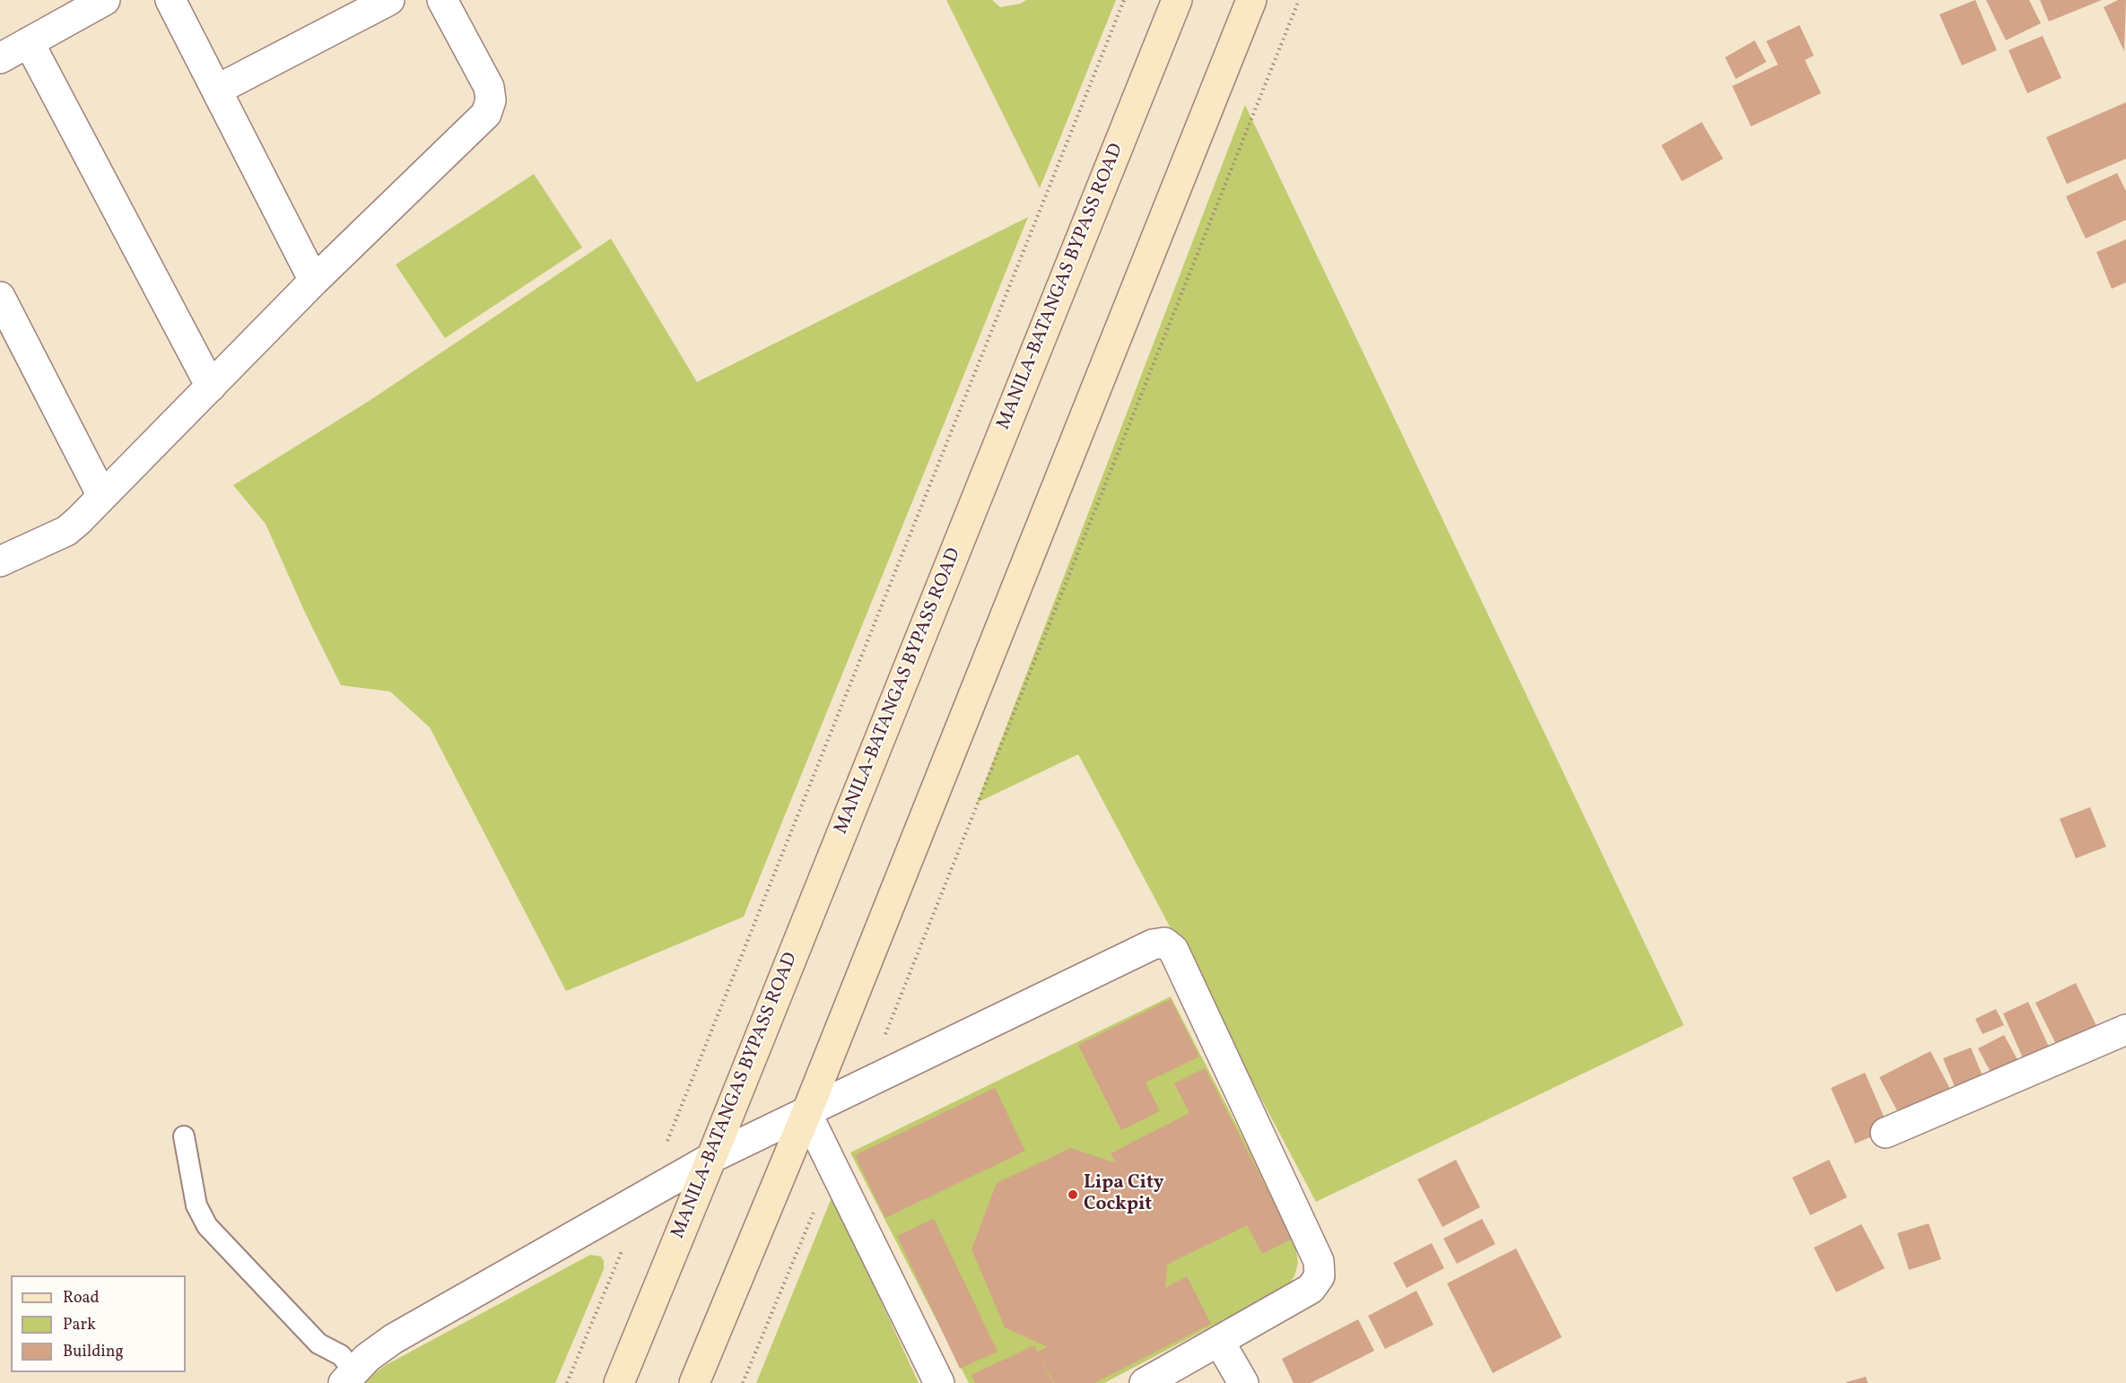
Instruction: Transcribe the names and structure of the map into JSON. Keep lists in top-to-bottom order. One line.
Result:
{"streets":{"main road":["MANILA-BATANGAS BYPASS ROAD"]},"places":["Lipa City Cockpit"],"legend":["Road","Park","Building"]}
